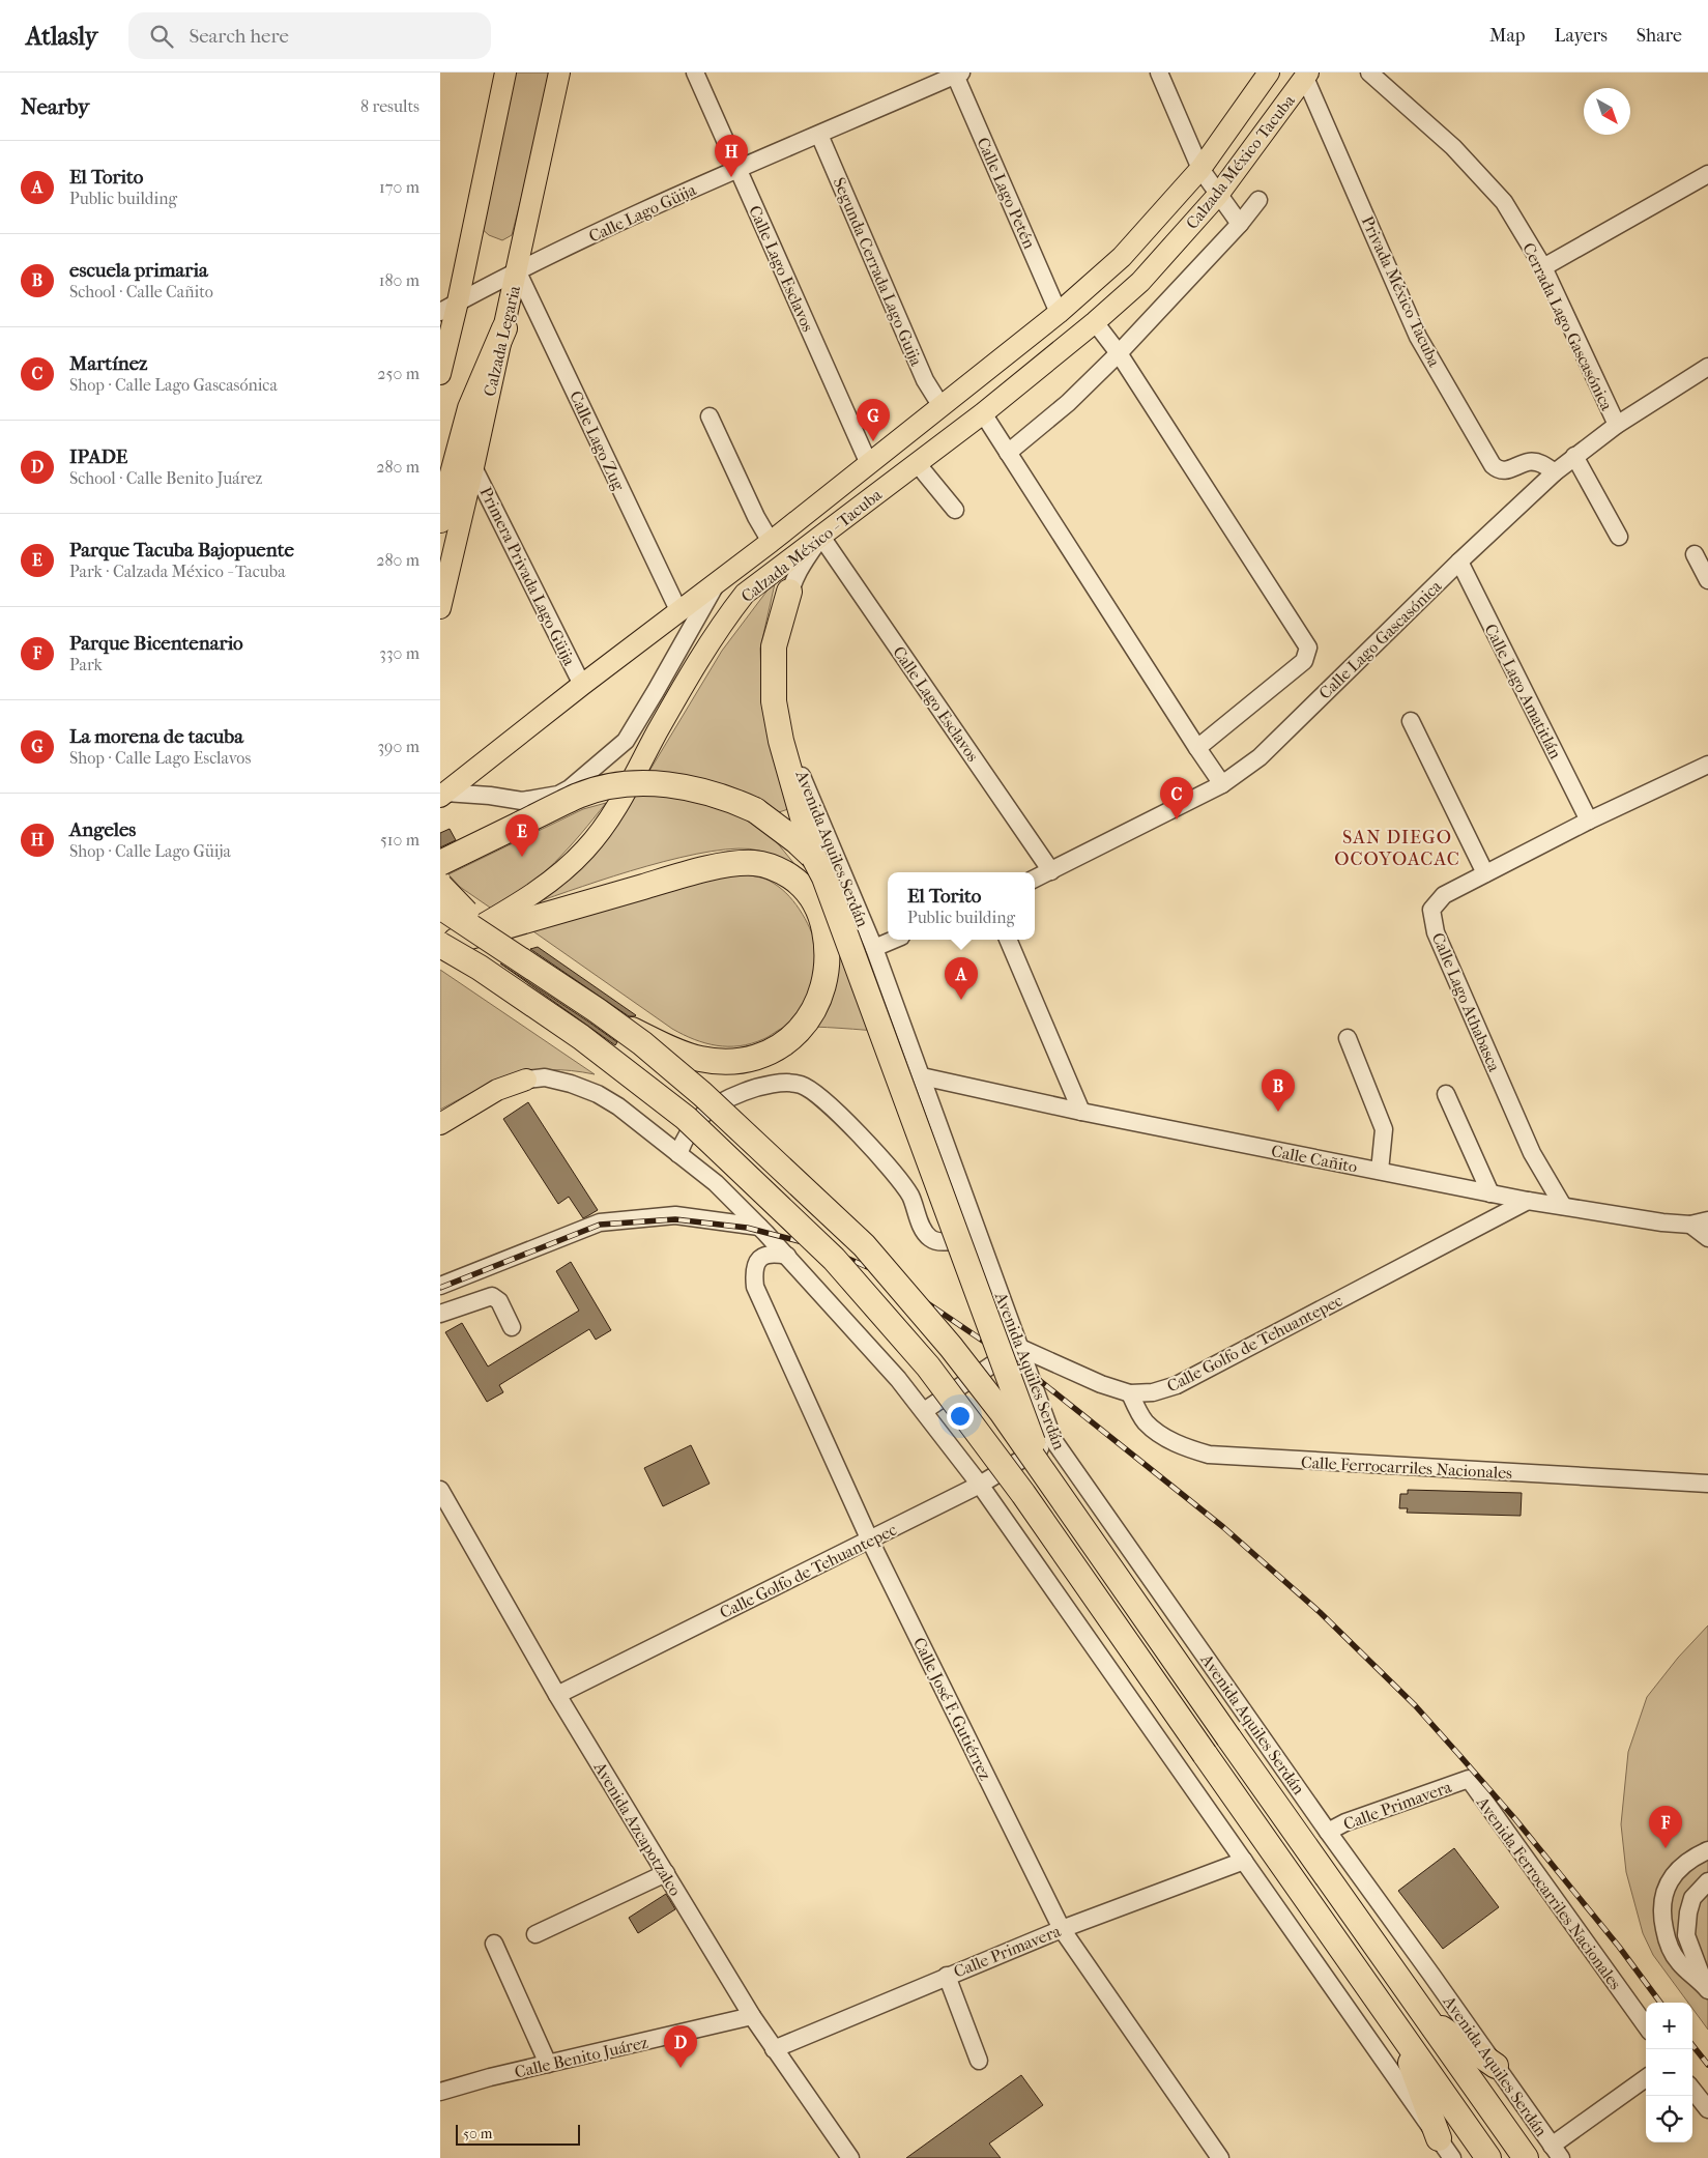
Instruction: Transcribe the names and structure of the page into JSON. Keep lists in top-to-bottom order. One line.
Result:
{"streets":{"highway":["Avenida Aquiles Serdán"],"main road":["Calzada México Tacuba","Calzada Legaria","Calzada México - Tacuba"],"street":["Calle Lago Petén","Calle Lago Güija","Calle Lago Esclavos","Segunda Cerrada Lago Guija","Privada México Tacuba","Cerrada Lago Gascasónica","Calle Lago Zug","Primera Privada Lago Güija","Calle Lago Gascasónica","Calle Lago Amatitlán","Calle Lago Athabasca","Calle Cañito","Calle Golfo de Tehuantepec","Calle Ferrocarriles Nacionales","Calle José F. Gutiérrez","Calle Primavera","Avenida Azcapotzalco","Avenida Ferrocarriles Nacionales","Calle Benito Juárez"]},"crossings":[["Calzada México Tacuba","Privada México Tacuba"],["Calzada México Tacuba","Calzada México - Tacuba"],["Calle Lago Petén","Calle Lago Güija"],["Calle Lago Petén","Calzada México - Tacuba"],["Calle Lago Güija","Calle Lago Esclavos"],["Calle Lago Güija","Segunda Cerrada Lago Guija"],["Calle Lago Güija","Calzada Legaria"],["Calle Lago Güija","Calle Lago Zug"],["Calle Lago Esclavos","Calzada México - Tacuba"],["Calle Lago Esclavos","Calle Lago Gascasónica"],["Calle Lago Esclavos","Avenida Aquiles Serdán"],["Segunda Cerrada Lago Guija","Calzada México - Tacuba"],["Privada México Tacuba","Calle Lago Gascasónica"],["Cerrada Lago Gascasónica","Calle Lago Gascasónica"],["Calzada Legaria","Calle Lago Zug"],["Calzada Legaria","Primera Privada Lago Güija"],["Calle Lago Zug","Calzada México - Tacuba"],["Calzada México - Tacuba","Primera Privada Lago Güija"],["Calzada México - Tacuba","Avenida Aquiles Serdán"],["Calle Lago Gascasónica","Calle Lago Amatitlán"],["Calle Lago Amatitlán","Calle Lago Athabasca"],["Avenida Aquiles Serdán","Calle Cañito"],["Avenida Aquiles Serdán","Calle Golfo de Tehuantepec"],["Avenida Aquiles Serdán","Calle Primavera"],["Calle Lago Athabasca","Calle Cañito"],["Calle Cañito","Calle Golfo de Tehuantepec"],["Calle Golfo de Tehuantepec","Calle Ferrocarriles Nacionales"],["Calle Golfo de Tehuantepec","Calle José F. Gutiérrez"],["Calle Golfo de Tehuantepec","Avenida Azcapotzalco"],["Calle José F. Gutiérrez","Calle Primavera"],["Calle Primavera","Avenida Azcapotzalco"],["Calle Primavera","Avenida Ferrocarriles Nacionales"],["Avenida Azcapotzalco","Calle Benito Juárez"]],"districts":["SAN DIEGO OCOYOACAC"],"scale_bar":"50 m","north":"bottom right","page":{"header":"Atlasly","search":"Search here","nav":["Map","Layers","Share"],"heading":["Nearby","8 results"],"pins":["H","G","C","E","A","B","F","D"],"list":[{"mark":"A","name":"El Torito","note":"Public building","value":"170 m"},{"mark":"B","name":"escuela primaria","note":"School · Calle Cañito","value":"180 m"},{"mark":"C","name":"Martínez","note":"Shop · Calle Lago Gascasónica","value":"250 m"},{"mark":"D","name":"IPADE","note":"School · Calle Benito Juárez","value":"280 m"},{"mark":"E","name":"Parque Tacuba Bajopuente","note":"Park · Calzada México - Tacuba","value":"280 m"},{"mark":"F","name":"Parque Bicentenario","note":"Park","value":"330 m"},{"mark":"G","name":"La morena de tacuba","note":"Shop · Calle Lago Esclavos","value":"390 m"},{"mark":"H","name":"Angeles","note":"Shop · Calle Lago Güija","value":"510 m"}],"popup":["El Torito","Public building"],"map_buttons":["+","−"],"scale":"50 m"}}
